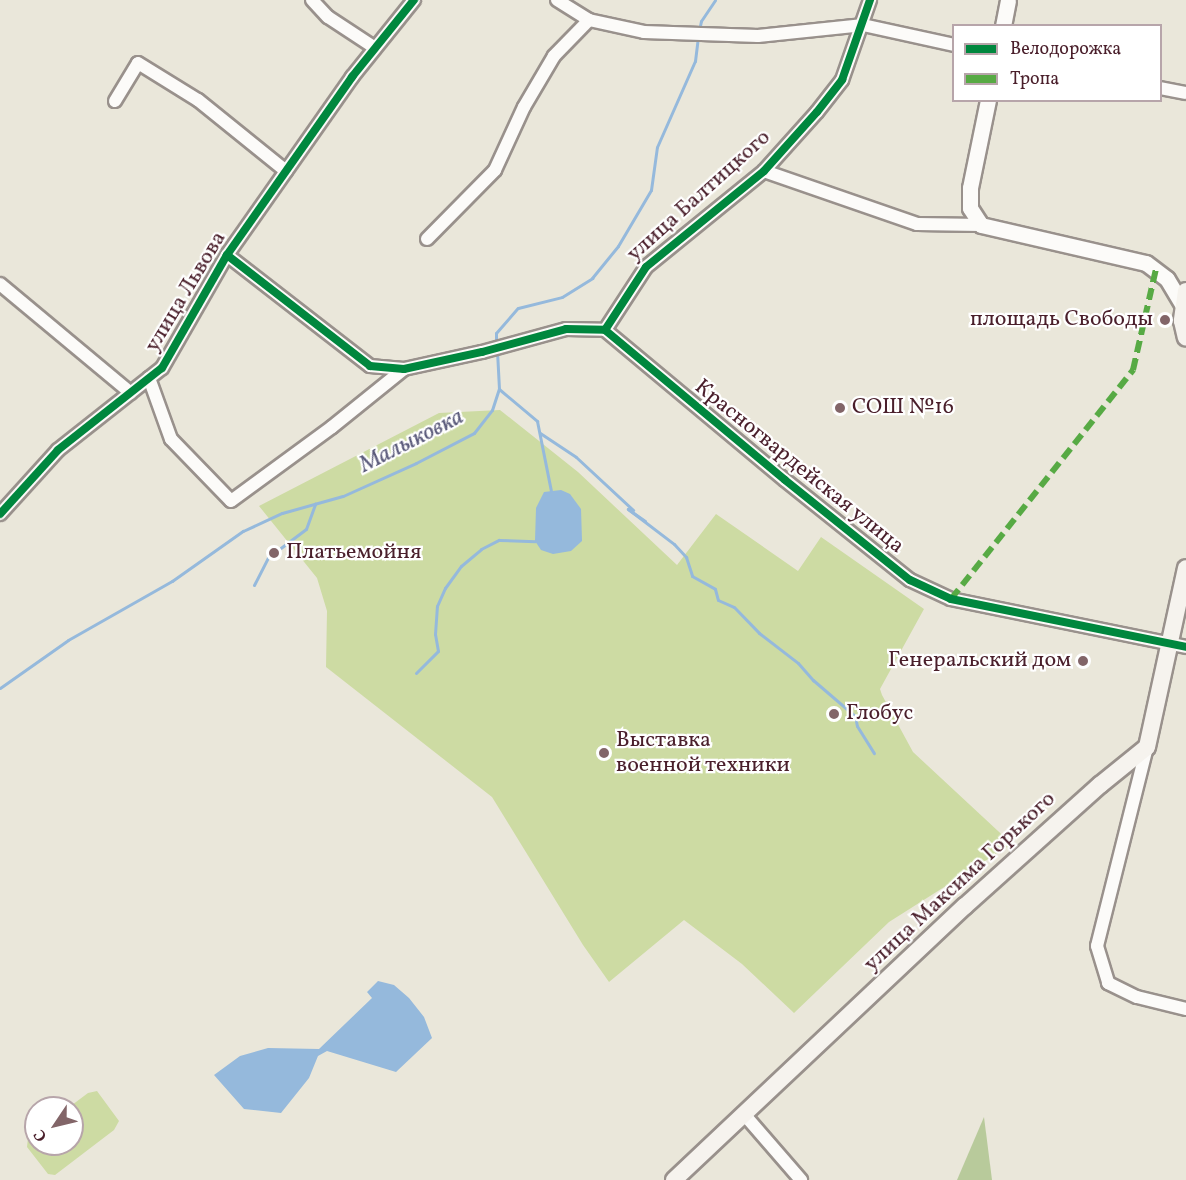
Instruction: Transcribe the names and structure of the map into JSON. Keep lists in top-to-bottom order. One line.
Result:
{"streets":{"main road":["улица Максима Горького"],"street":["улица Балтицкого","улица Львова","Красногвардейская улица"]},"crossings":[["улица Балтицкого","Красногвардейская улица"]],"water":["Малыковка"],"places":["площадь Свободы","СОШ №16","Платьемойня","Генеральский дом","Глобус","Выставка военной техники"],"legend":["Велодорожка","Тропа"],"north":"bottom left"}
